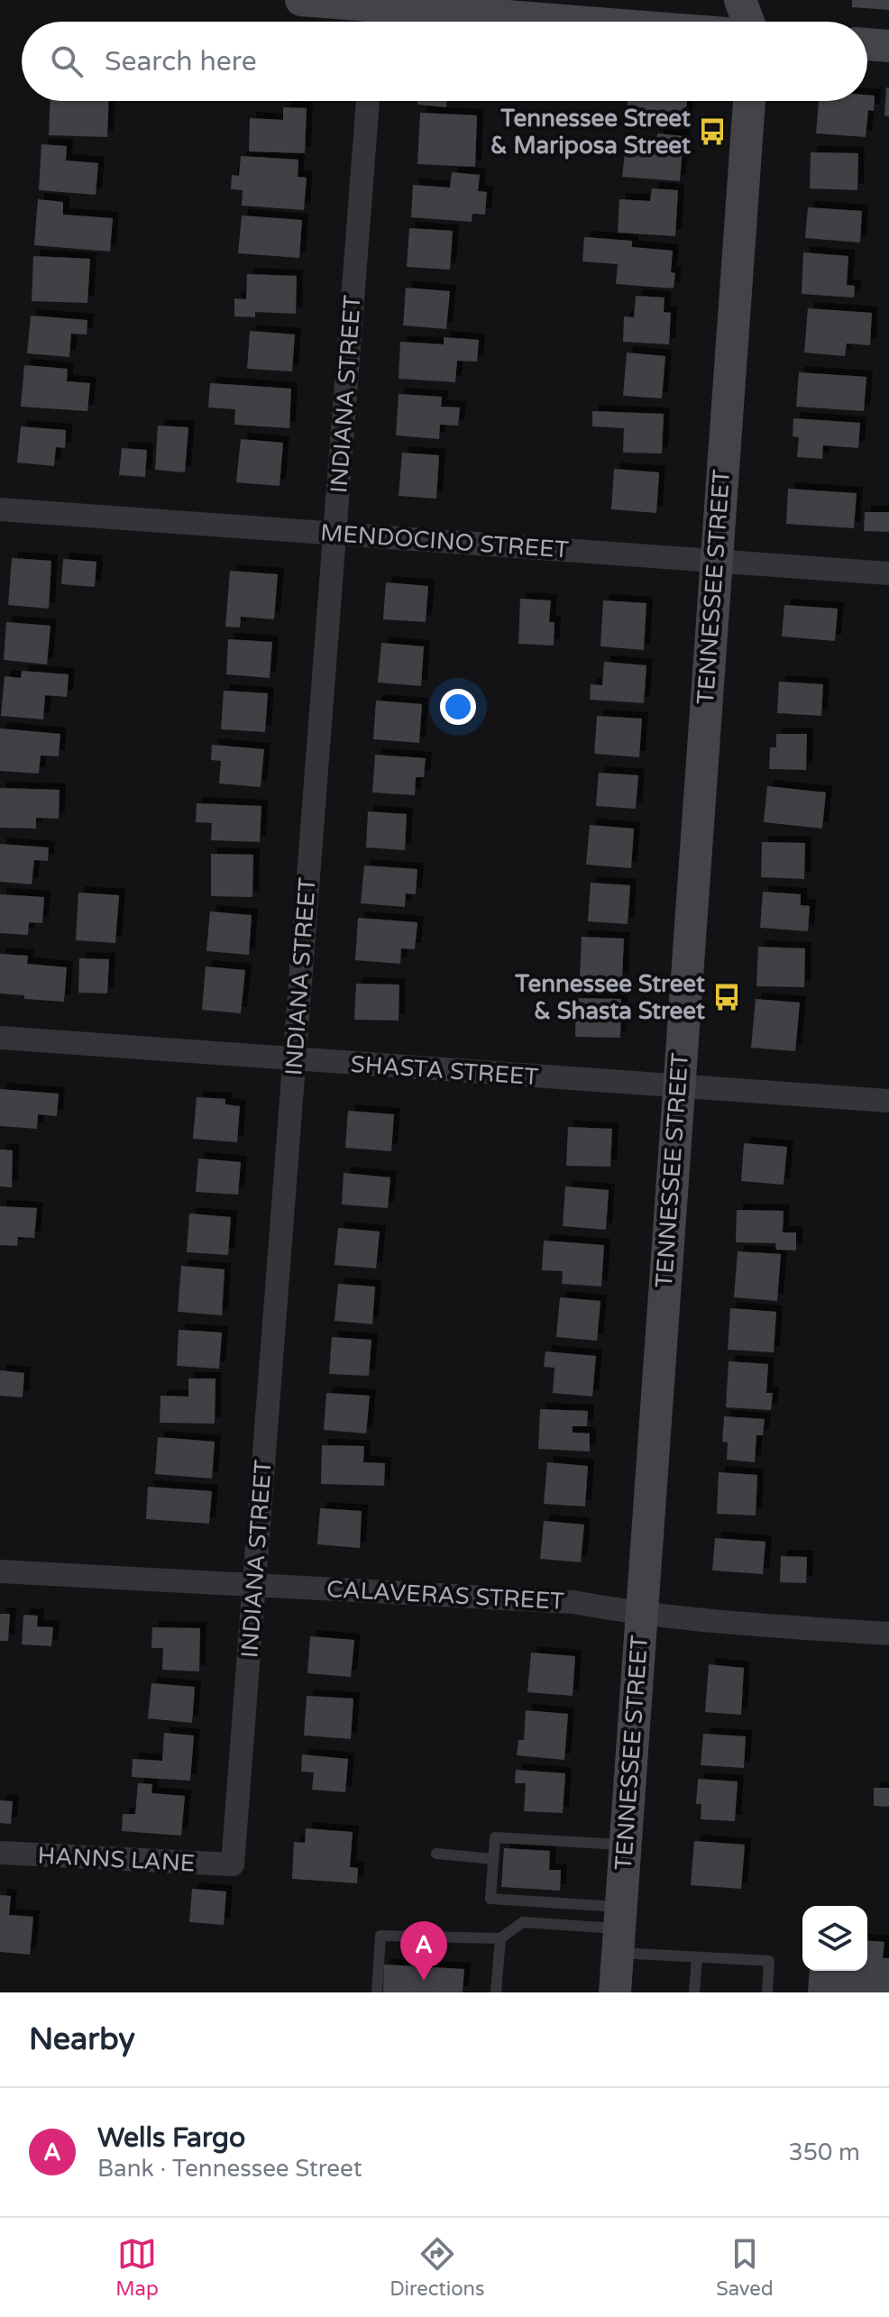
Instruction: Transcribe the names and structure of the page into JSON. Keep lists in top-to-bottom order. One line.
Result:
{"streets":{"main road":["TENNESSEE STREET"],"street":["INDIANA STREET","MENDOCINO STREET","SHASTA STREET","CALAVERAS STREET","HANNS LANE"]},"crossings":[["INDIANA STREET","MENDOCINO STREET"],["INDIANA STREET","SHASTA STREET"],["INDIANA STREET","CALAVERAS STREET"],["INDIANA STREET","HANNS LANE"],["MENDOCINO STREET","TENNESSEE STREET"],["TENNESSEE STREET","SHASTA STREET"],["TENNESSEE STREET","CALAVERAS STREET"]],"places":{"bus stop":["Tennessee Street & Mariposa Street","Tennessee Street & Shasta Street"]},"page":{"search":"Search here","pins":"A","heading":"Nearby","list":[{"mark":"A","name":"Wells Fargo","note":"Bank · Tennessee Street","value":"350 m"}],"nav":["Map","Directions","Saved"]}}
